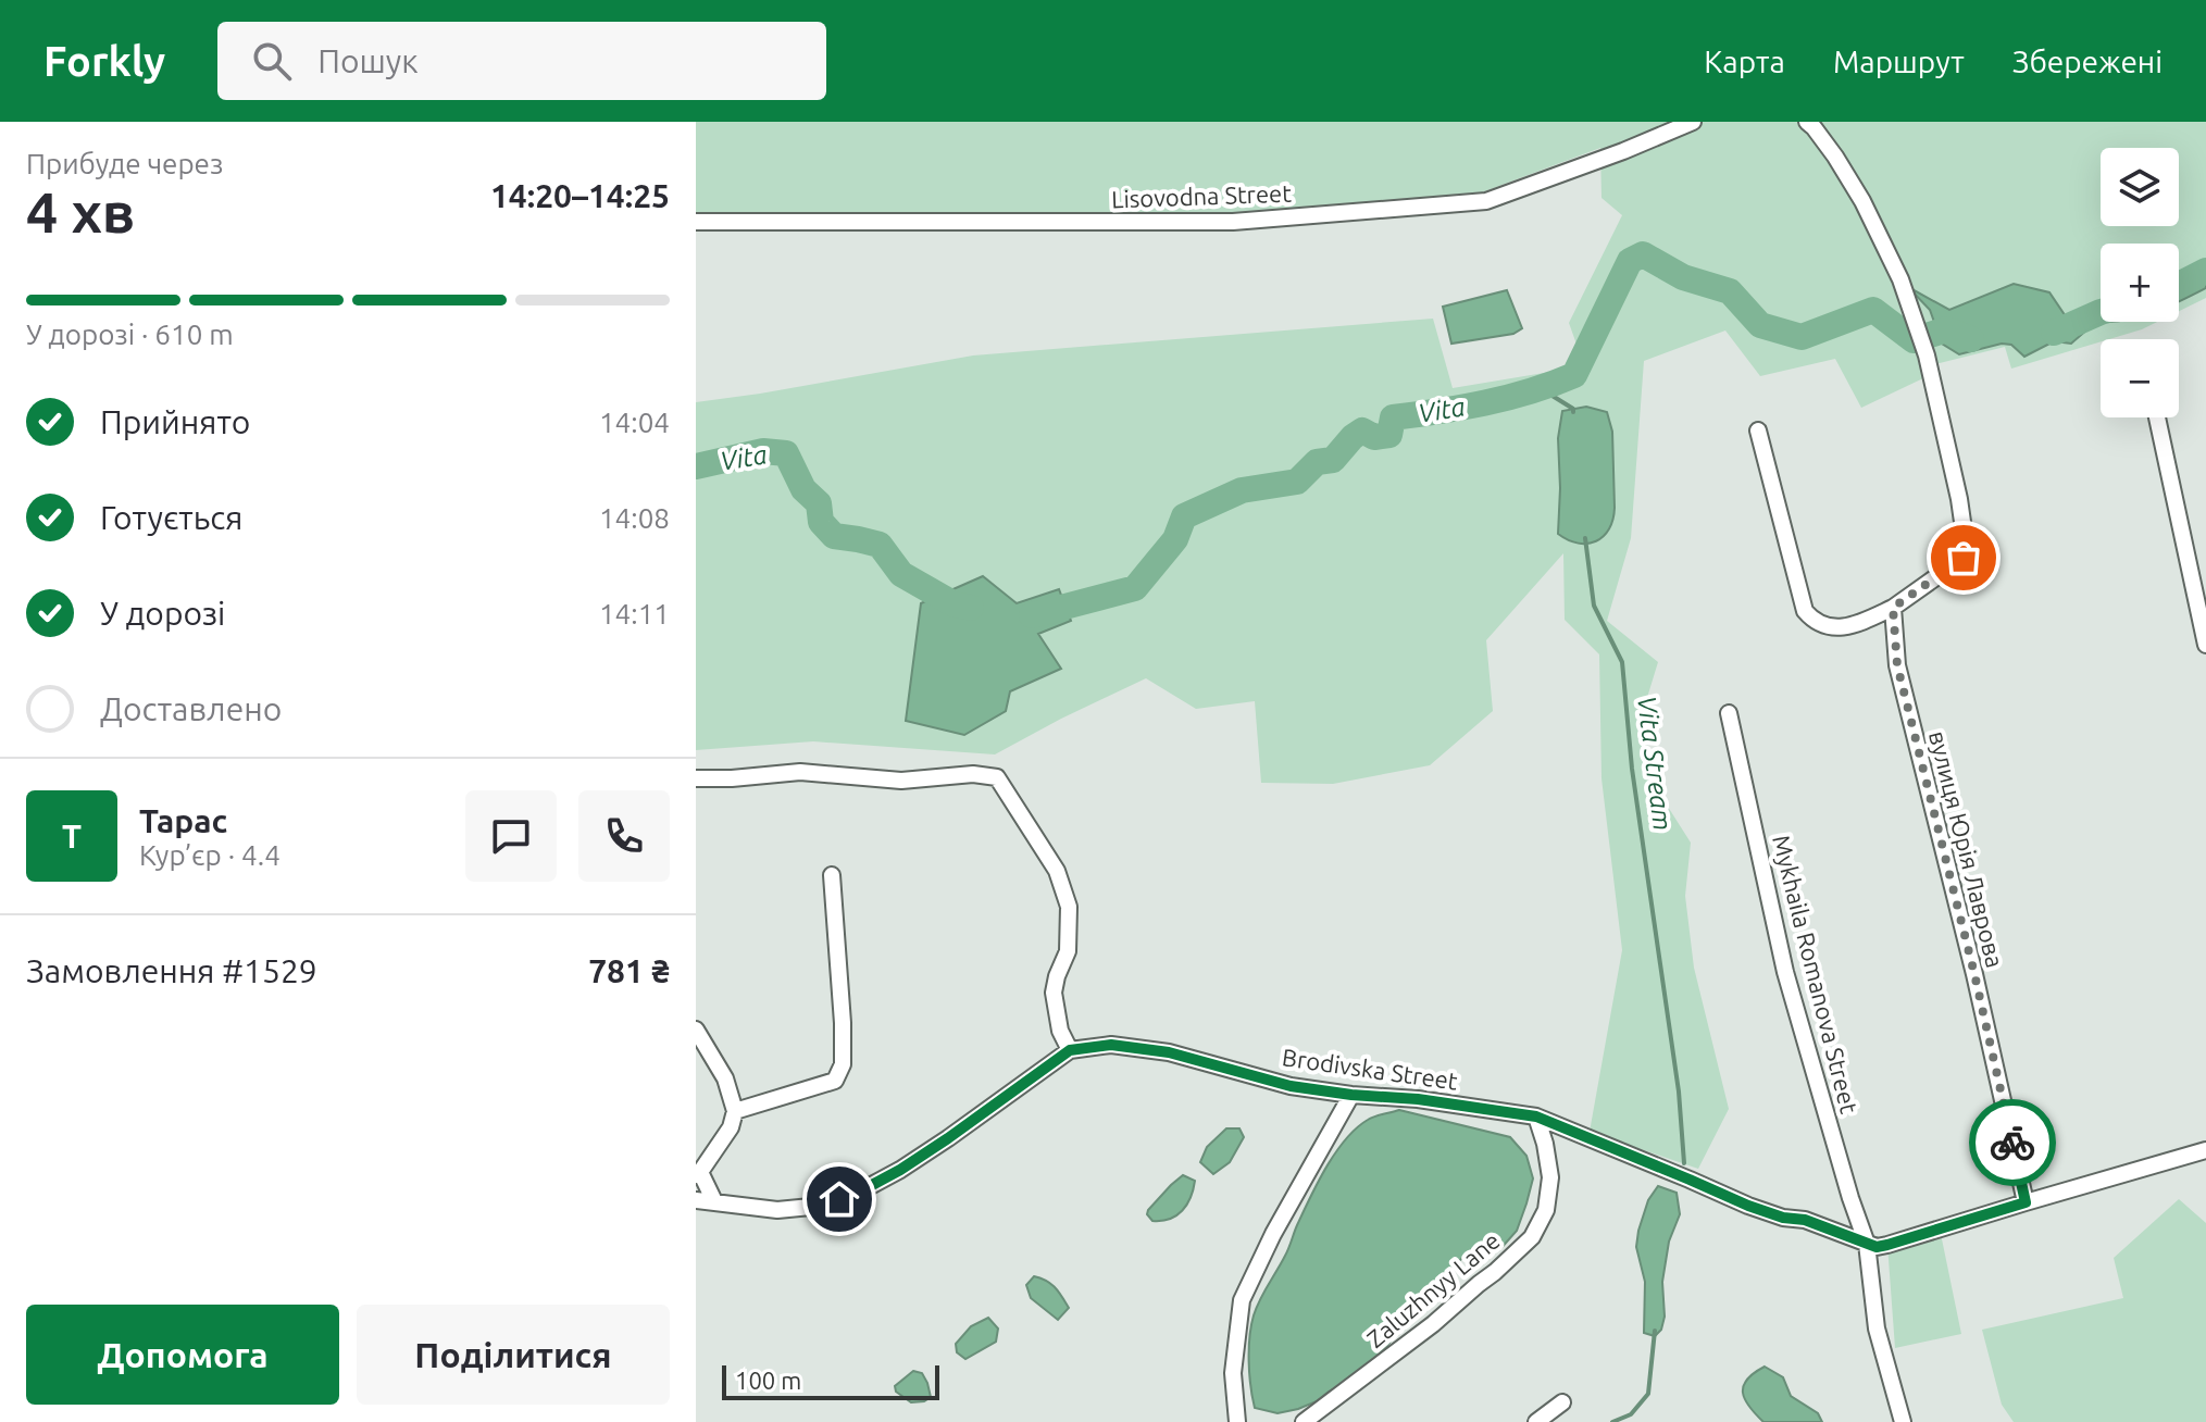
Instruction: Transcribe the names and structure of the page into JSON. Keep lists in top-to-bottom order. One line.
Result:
{"streets":{"street":["Lisovodna Street","вулиця Юрія Лаврова","Mykhaila Romanova Street","Brodivska Street","Zaluzhnyy Lane"]},"crossings":[["вулиця Юрія Лаврова","Brodivska Street"],["Mykhaila Romanova Street","Brodivska Street"],["Brodivska Street","Zaluzhnyy Lane"]],"water":["Vita","Vita Stream"],"scale_bar":"100 m","page":{"header":"Forkly","search":"Пошук","nav":["Карта","Маршрут","Збережені"],"heading":["4 хв","Прибуде через","14:20–14:25"],"panel":["Тарас","Кур’єр · 4.4","Замовлення #1529","781 ₴"],"map_buttons":["+","−"],"bar":"У дорозі · 610 m","list":[["Прийнято","14:04"],["Готується","14:08"],["У дорозі","14:11"],"Доставлено"],"round":"Т","buttons":["Допомога","Поділитися"],"scale":"100 m"}}
